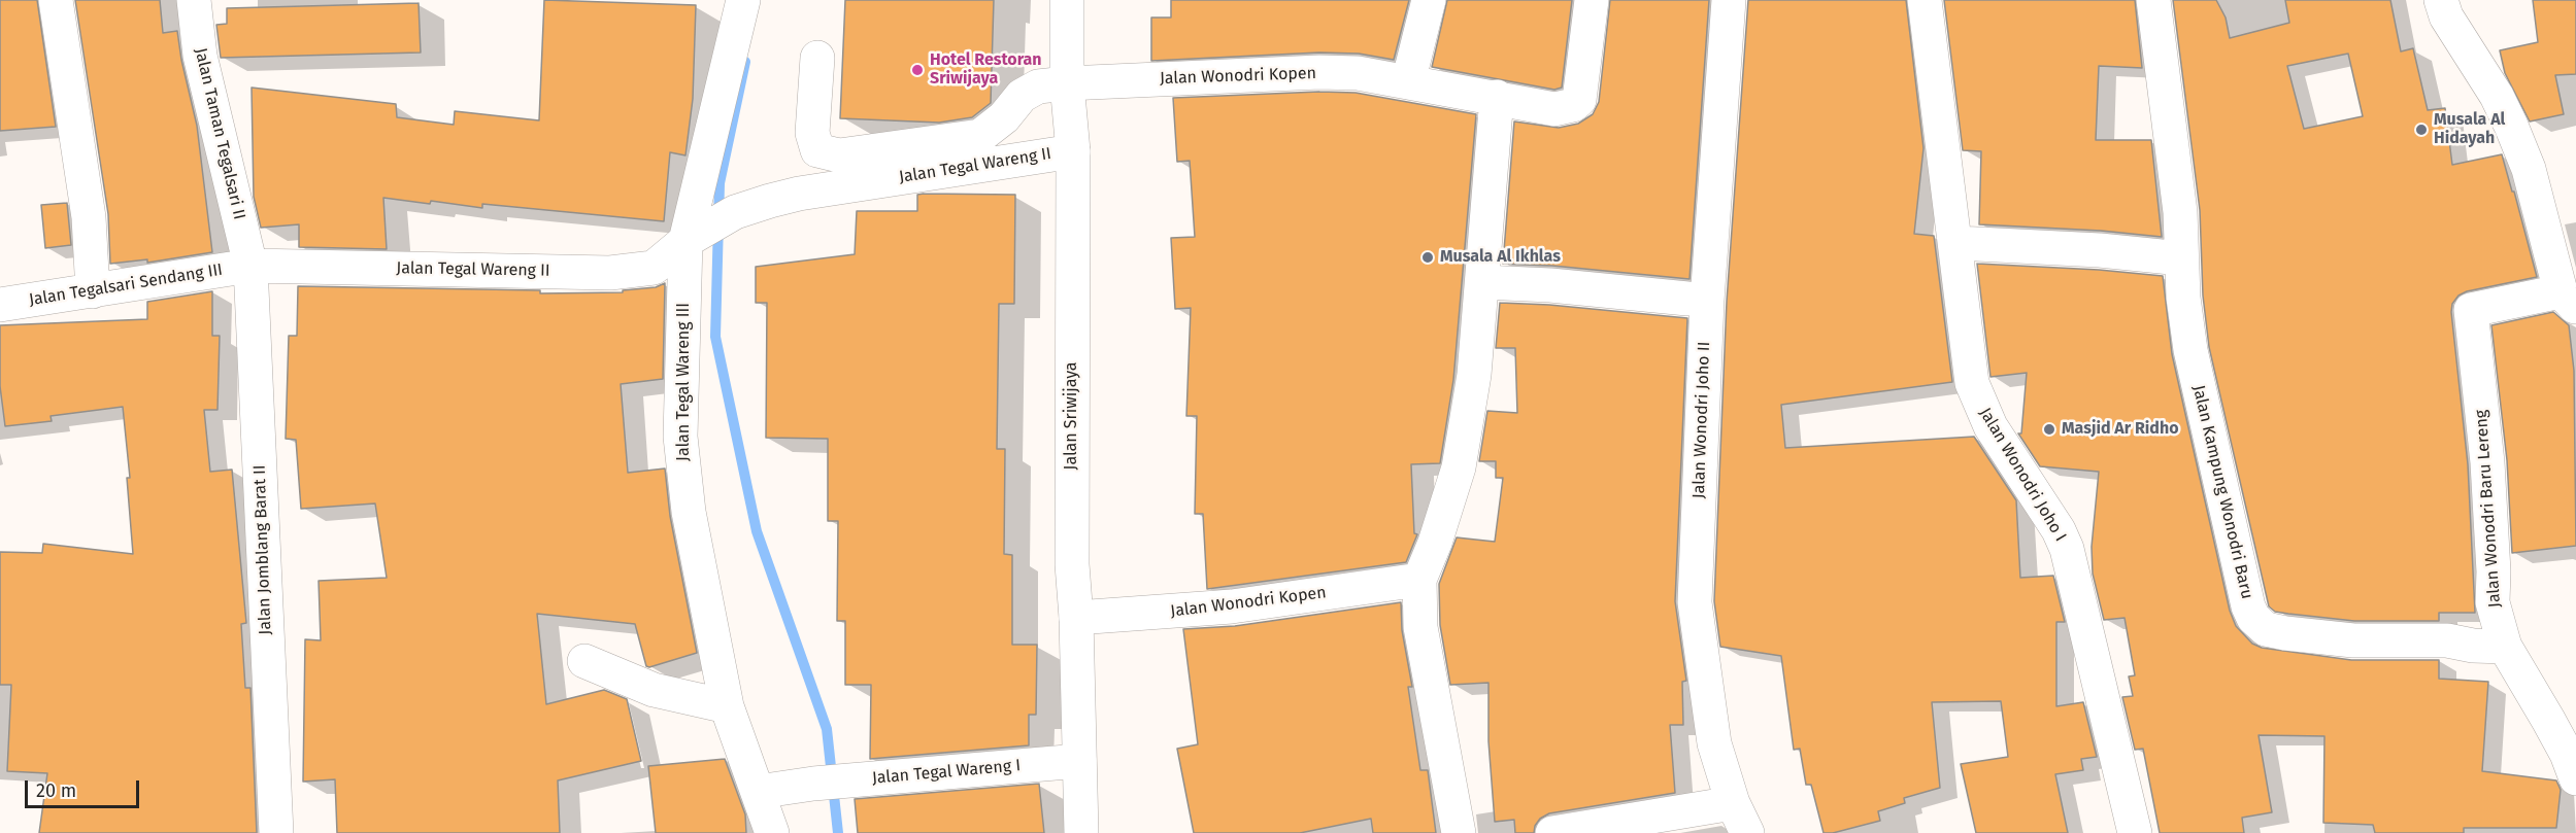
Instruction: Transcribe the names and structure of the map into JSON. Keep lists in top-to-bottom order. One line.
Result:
{"streets":{"street":["Jalan Wonodri Kopen","Jalan Taman Tegalsari II","Jalan Tegal Wareng II","Jalan Tegalsari Sendang III","Jalan Tegal Wareng III","Jalan Sriwijaya","Jalan Wonodri Joho II","Jalan Wonodri Joho I","Jalan Kampung Wonodri Baru","Jalan Wonodri Baru Lereng","Jalan Jomblang Barat II","Jalan Tegal Wareng I"]},"crossings":[["Jalan Wonodri Kopen","Jalan Sriwijaya"],["Jalan Taman Tegalsari II","Jalan Tegal Wareng II"],["Jalan Taman Tegalsari II","Jalan Tegalsari Sendang III"],["Jalan Taman Tegalsari II","Jalan Jomblang Barat II"],["Jalan Tegal Wareng II","Jalan Tegalsari Sendang III"],["Jalan Tegal Wareng II","Jalan Tegal Wareng III"],["Jalan Tegal Wareng II","Jalan Sriwijaya"],["Jalan Tegal Wareng II","Jalan Jomblang Barat II"],["Jalan Tegalsari Sendang III","Jalan Jomblang Barat II"],["Jalan Tegal Wareng III","Jalan Tegal Wareng I"],["Jalan Sriwijaya","Jalan Tegal Wareng I"],["Jalan Kampung Wonodri Baru","Jalan Wonodri Baru Lereng"]],"places":["Hotel Restoran Sriwijaya","Musala Al Hidayah","Musala Al Ikhlas","Masjid Ar Ridho"],"scale_bar":"20 m"}
